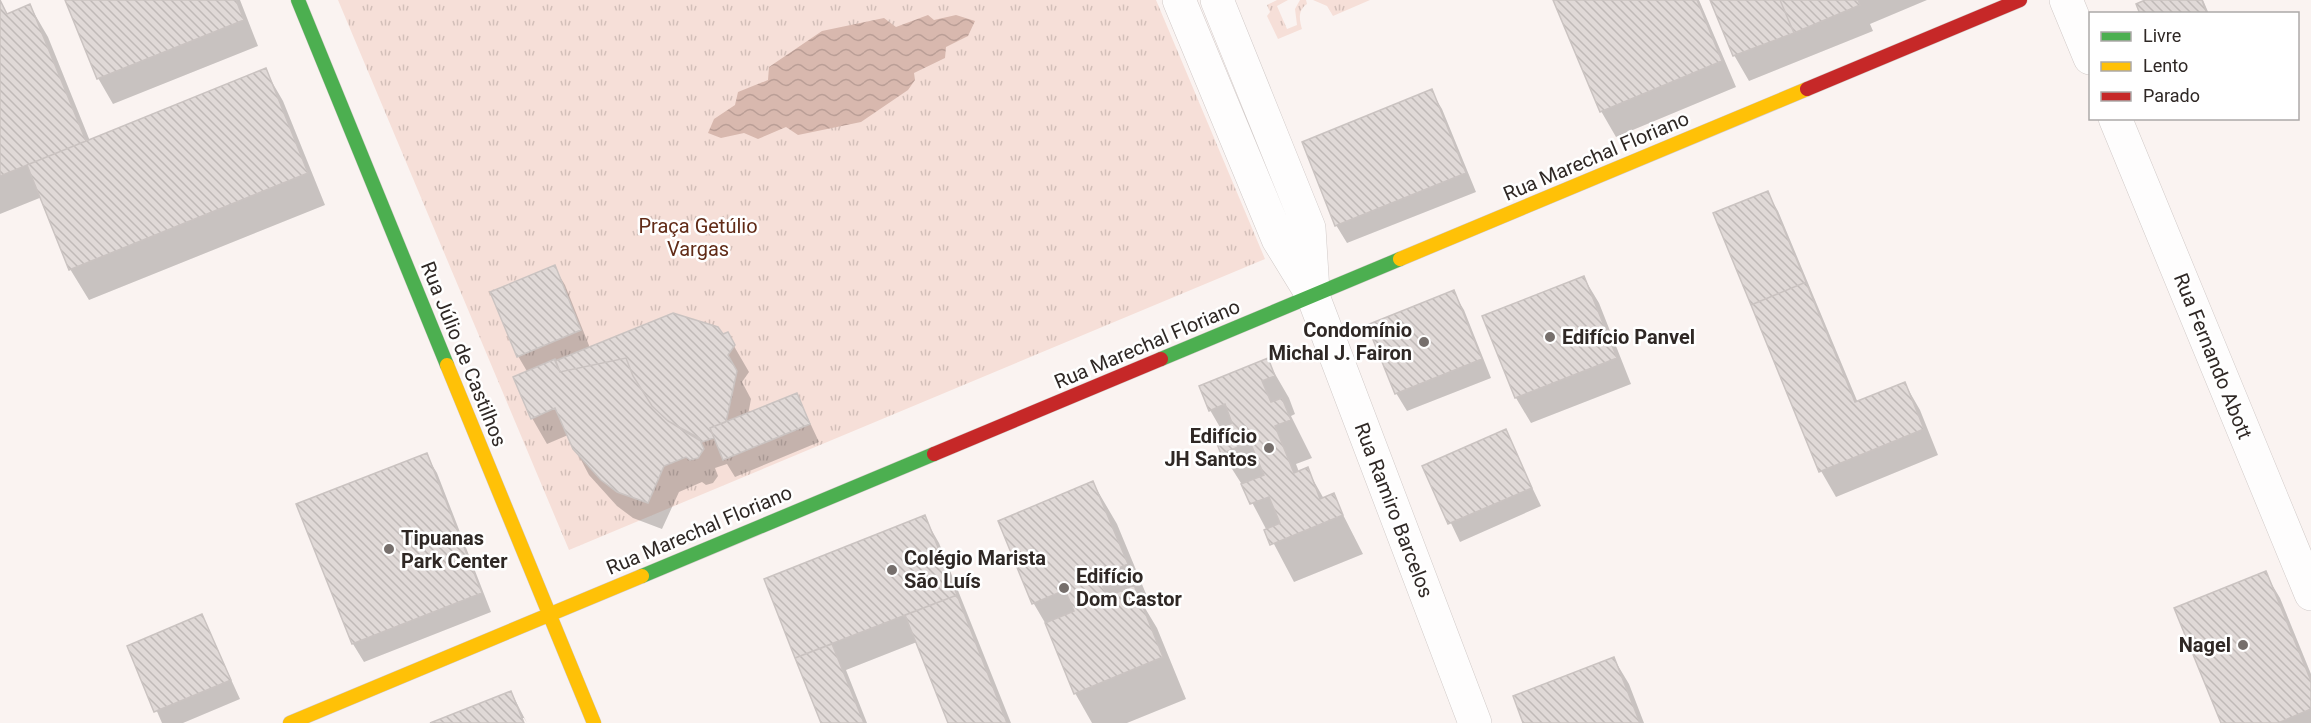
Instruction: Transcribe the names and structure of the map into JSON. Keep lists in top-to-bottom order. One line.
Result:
{"streets":{"street":["Rua Marechal Floriano","Rua Júlio de Castilhos","Rua Fernando Abott","Rua Ramiro Barcelos"]},"crossings":[["Rua Marechal Floriano","Rua Júlio de Castilhos"],["Rua Marechal Floriano","Rua Ramiro Barcelos"]],"parks":["Praça Getúlio Vargas"],"places":["Edifício Panvel","Condomínio Michal J. Fairon","Edifício JH Santos","Tipuanas Park Center","Colégio Marista São Luís","Edifício Dom Castor","Nagel"],"legend":["Livre","Lento","Parado"]}
